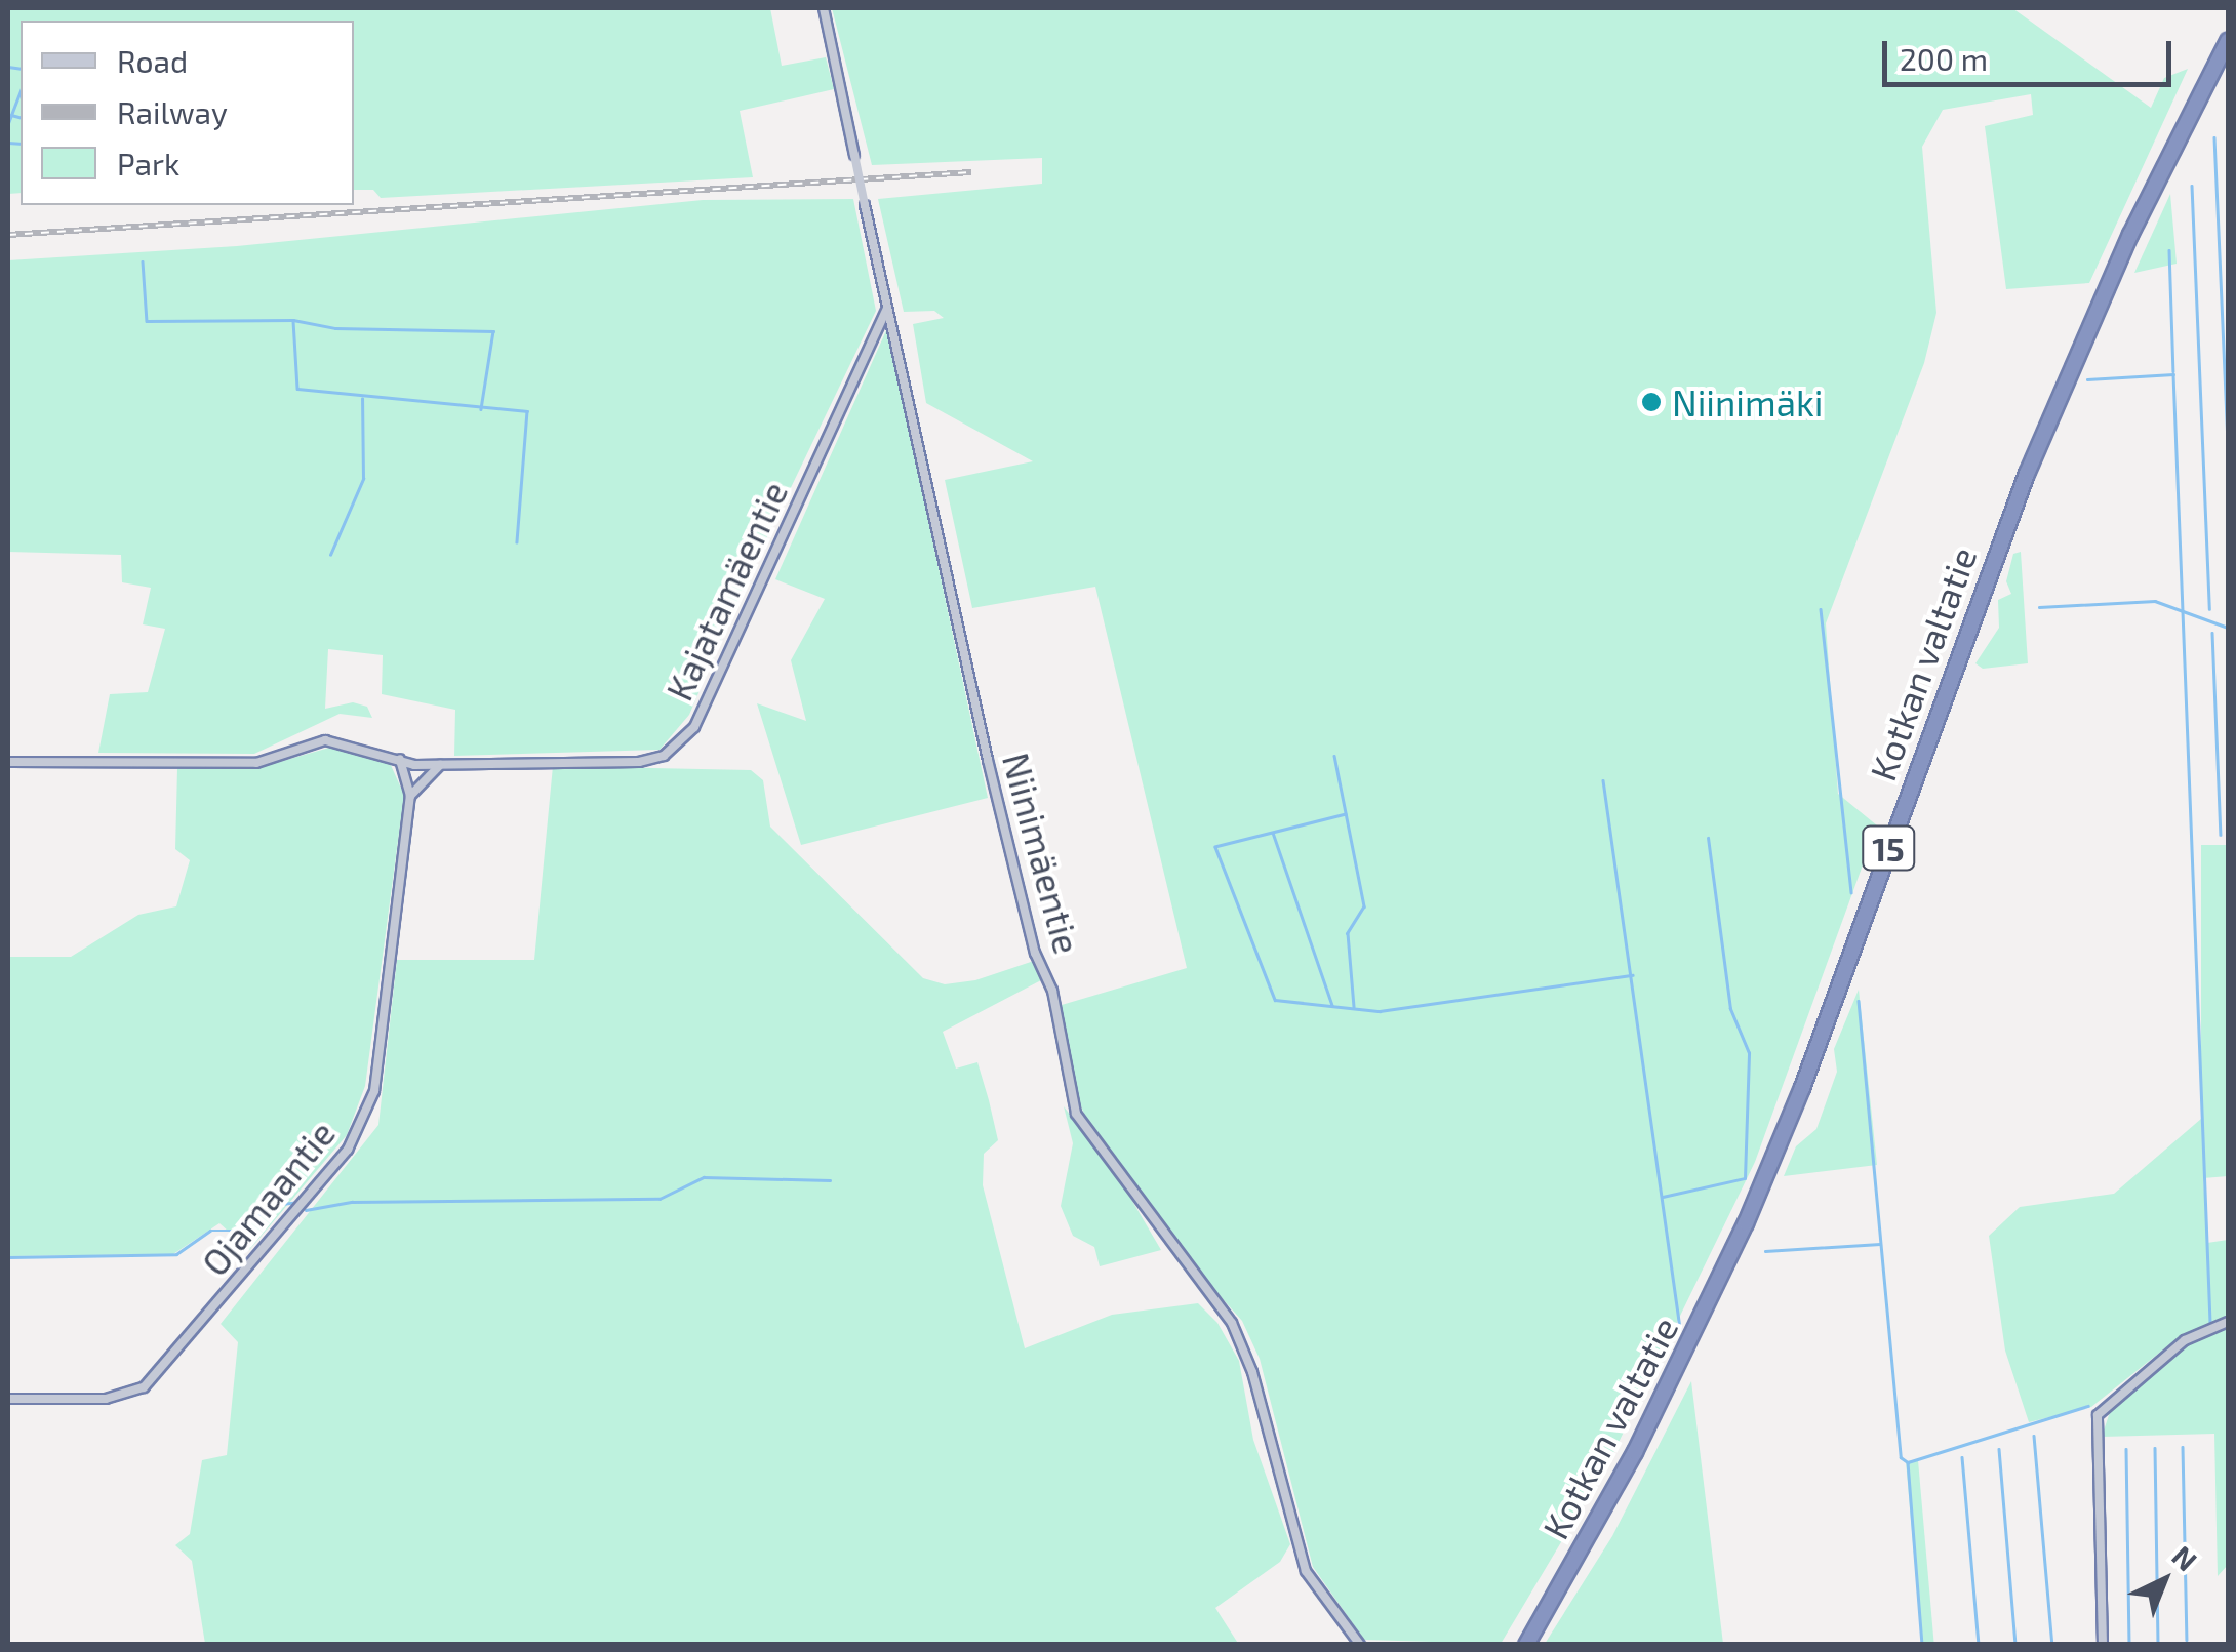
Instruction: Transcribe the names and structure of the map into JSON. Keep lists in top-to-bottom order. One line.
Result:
{"streets":{"highway":["Kotkan valtatie","15"],"street":["Kajatamäentie","Niinimäentie","Ojamaantie"]},"crossings":[["Kajatamäentie","Niinimäentie"],["Kajatamäentie","Ojamaantie"]],"places":["Niinimäki"],"legend":["Road","Railway","Park"],"scale_bar":"200 m","north":"top right"}
